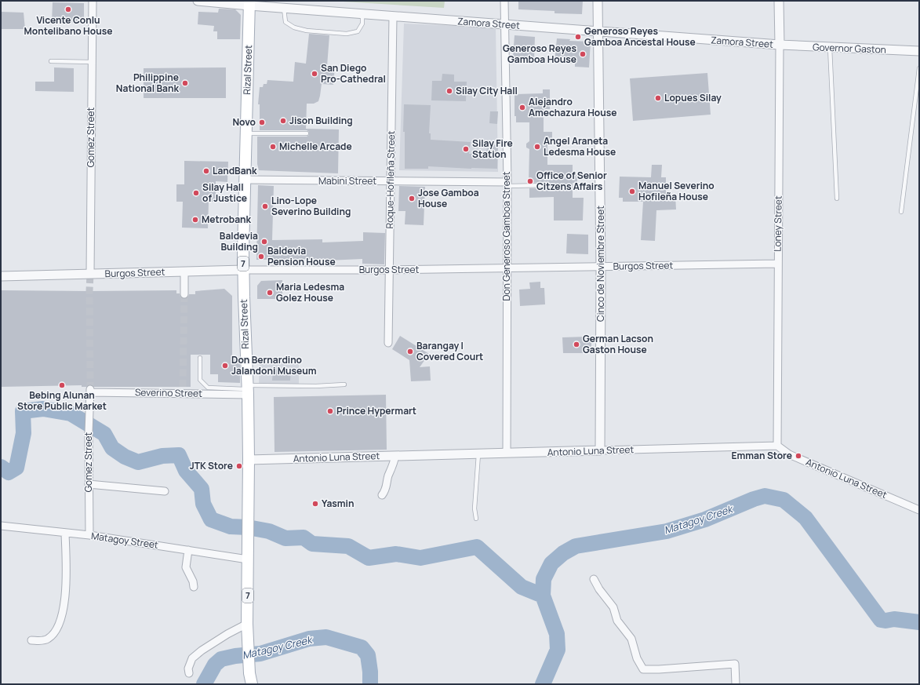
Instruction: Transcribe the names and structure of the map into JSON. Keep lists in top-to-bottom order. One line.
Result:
{"streets":{"main road":["Rizal Street","7"],"street":["Zamora Street","Governor Gaston","Gomez Street","Roque-Hofileña Street","Mabini Street","Loney Street","Don Generoso Gamboa Street","Cinco de Noviembre Street","Burgos Street","Severino Street","Antonio Luna Street","Matagoy Street"]},"crossings":[["Zamora Street","Governor Gaston"],["Zamora Street","Rizal Street"],["Zamora Street","Roque-Hofileña Street"],["Zamora Street","Loney Street"],["Zamora Street","Don Generoso Gamboa Street"],["Zamora Street","Cinco de Noviembre Street"],["Governor Gaston","Loney Street"],["Rizal Street","Mabini Street"],["Rizal Street","Burgos Street"],["Rizal Street","Severino Street"],["Rizal Street","Antonio Luna Street"],["Rizal Street","Matagoy Street"],["Gomez Street","Burgos Street"],["Gomez Street","Severino Street"],["Gomez Street","Matagoy Street"],["Roque-Hofileña Street","Mabini Street"],["Roque-Hofileña Street","Burgos Street"],["Mabini Street","Don Generoso Gamboa Street"],["Loney Street","Burgos Street"],["Loney Street","Antonio Luna Street"],["Don Generoso Gamboa Street","Burgos Street"],["Don Generoso Gamboa Street","Antonio Luna Street"],["Cinco de Noviembre Street","Burgos Street"],["Cinco de Noviembre Street","Antonio Luna Street"]],"water":["Matagoy Creek"],"places":["Vicente Conlu Montelibano House","Generoso Reyes Gamboa Ancestal House","Generoso Reyes Gamboa House","San Diego Pro-Cathedral","Philippine National Bank","Silay City Hall","Lopues Silay","Alejandro Amechazura House","Jison Building","Novo","Michelle Arcade","Angel Araneta Ledesma House","Silay Fire Station","LandBank","Office of Senior Citzens Affairs","Manuel Severino Hofileña House","Silay Hall of Justice","Jose Gamboa House","Lino-Lope Severino Building","Metrobank","Baldevia Building","Baldevia Pension House","Maria Ledesma Golez House","German Lacson Gaston House","Barangay I Covered Court","Don Bernardino Jalandoni Museum","Bebing Alunan Store Public Market","Prince Hypermart","Emman Store","JTK Store","Yasmin"]}
